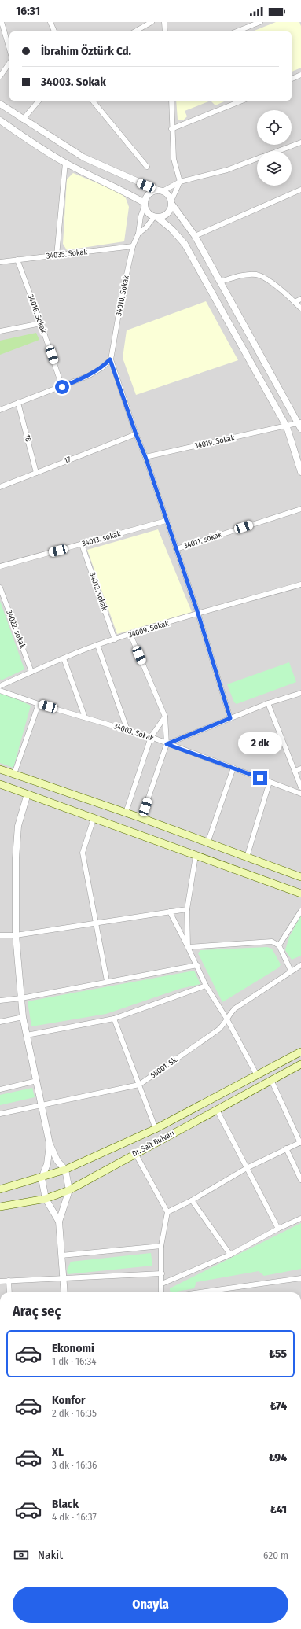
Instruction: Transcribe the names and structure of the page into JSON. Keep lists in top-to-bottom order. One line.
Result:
{"streets":{"main road":["Dr. Sait Bulvarı"],"street":["34035. Sokak","34010. Sokak","34016. Sokak","18","34019. Sokak","17","34013. sokak","34011. sokak","34012. sokak","34022. sokak","34009. Sokak","34003. Sokak","58001. Sk."]},"crossings":[["34035. Sokak","34010. Sokak"],["34035. Sokak","34016. Sokak"],["18","17"],["34013. sokak","34012. sokak"],["34012. sokak","34009. Sokak"],["34022. sokak","34009. Sokak"]],"page":{"status":"16:31","banner":["İbrahim Öztürk Cd.","34003. Sokak"],"bubble":"2 dk","heading":"Araç seç","list":[{"name":"Ekonomi","note":"1 dk · 16:34","value":"₺55"},{"name":"Konfor","note":"2 dk · 16:35","value":"₺74"},{"name":"XL","note":"3 dk · 16:36","value":"₺94"},{"name":"Black","note":"4 dk · 16:37","value":"₺41"}],"pay":["Nakit","620 m"],"buttons":"Onayla"}}
